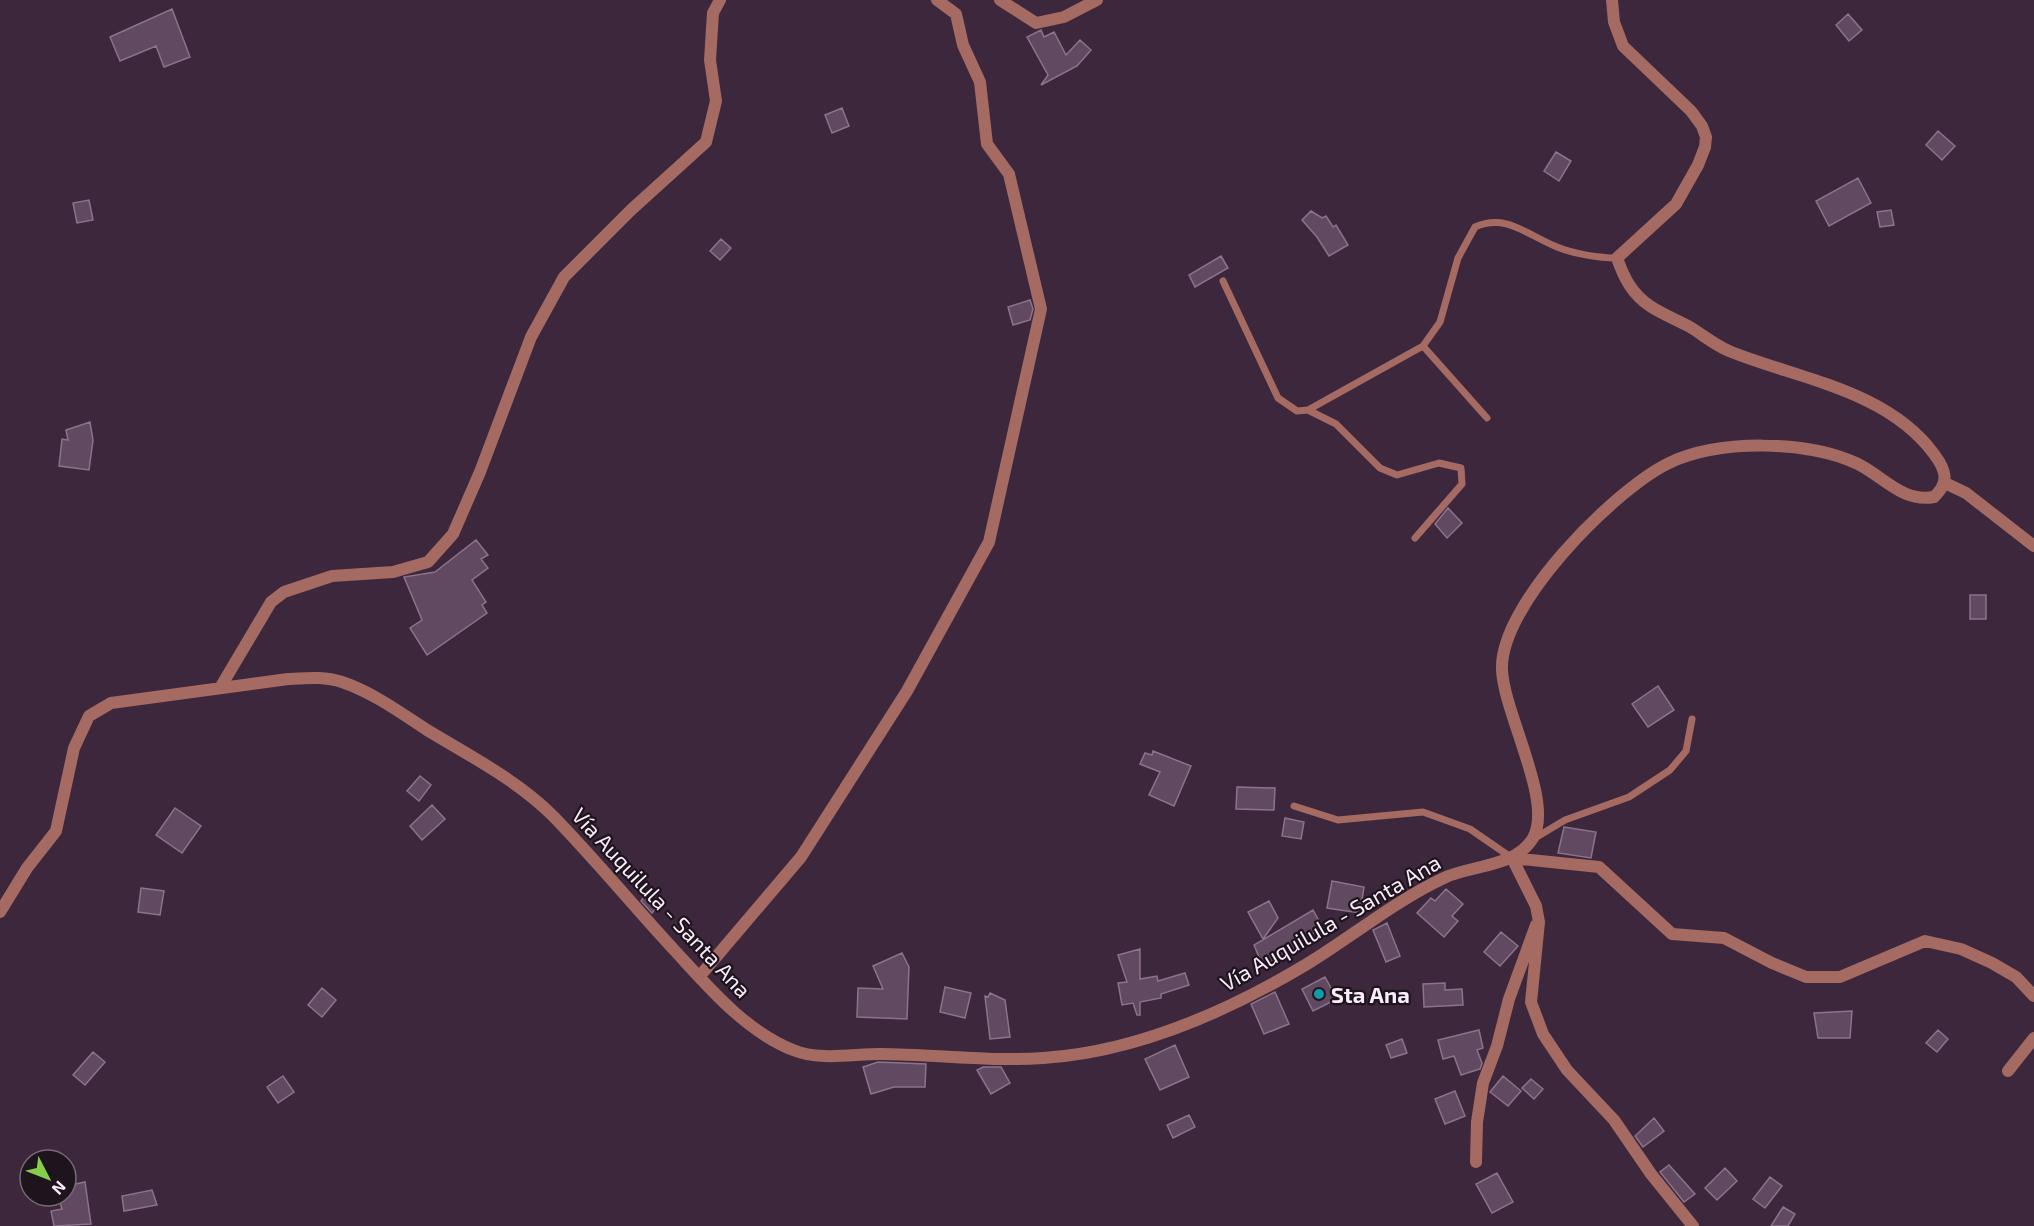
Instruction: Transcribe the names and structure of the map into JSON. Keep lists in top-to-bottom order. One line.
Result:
{"streets":{"street":["Vía Auquilula - Santa Ana"]},"places":["Sta Ana"],"north":"bottom right"}
